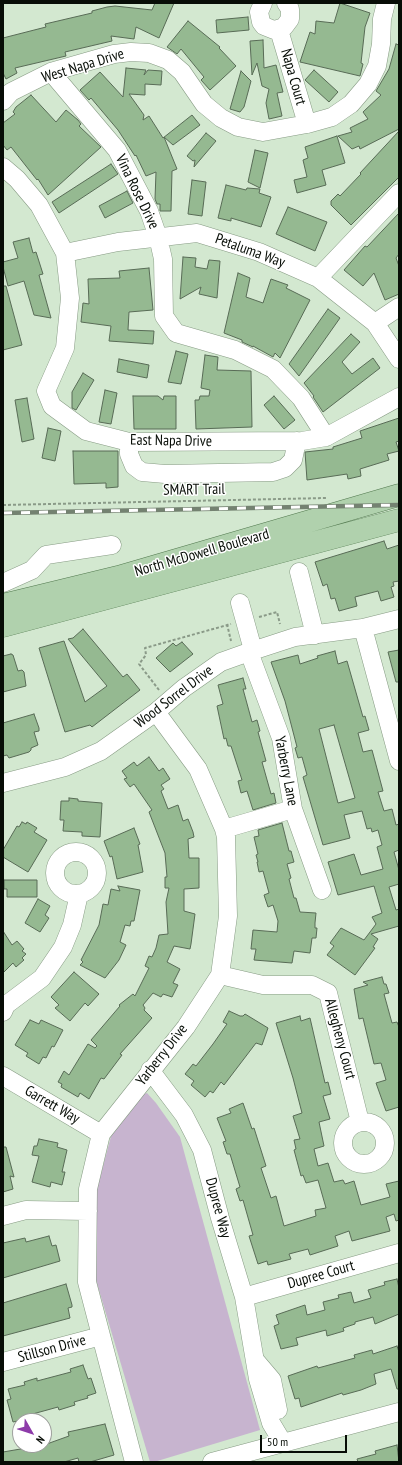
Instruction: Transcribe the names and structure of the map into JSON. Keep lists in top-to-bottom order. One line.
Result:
{"streets":{"main road":["North McDowell Boulevard"],"street":["West Napa Drive","Napa Court","Vina Rose Drive","Petaluma Way","East Napa Drive","Wood Sorrel Drive","Yarberry Lane","Allegheny Court","Yarberry Drive","Garrett Way","Dupree Way","Dupree Court","Stillson Drive"],"path":["SMART Trail"]},"crossings":[["West Napa Drive","Napa Court"],["West Napa Drive","Vina Rose Drive"],["Vina Rose Drive","Petaluma Way"],["Vina Rose Drive","East Napa Drive"],["Petaluma Way","East Napa Drive"],["Wood Sorrel Drive","Yarberry Lane"],["Wood Sorrel Drive","Yarberry Drive"],["Allegheny Court","Yarberry Drive"],["Yarberry Drive","Garrett Way"],["Yarberry Drive","Dupree Way"],["Yarberry Drive","Stillson Drive"],["Dupree Way","Dupree Court"]],"scale_bar":"50 m","north":"bottom right"}
